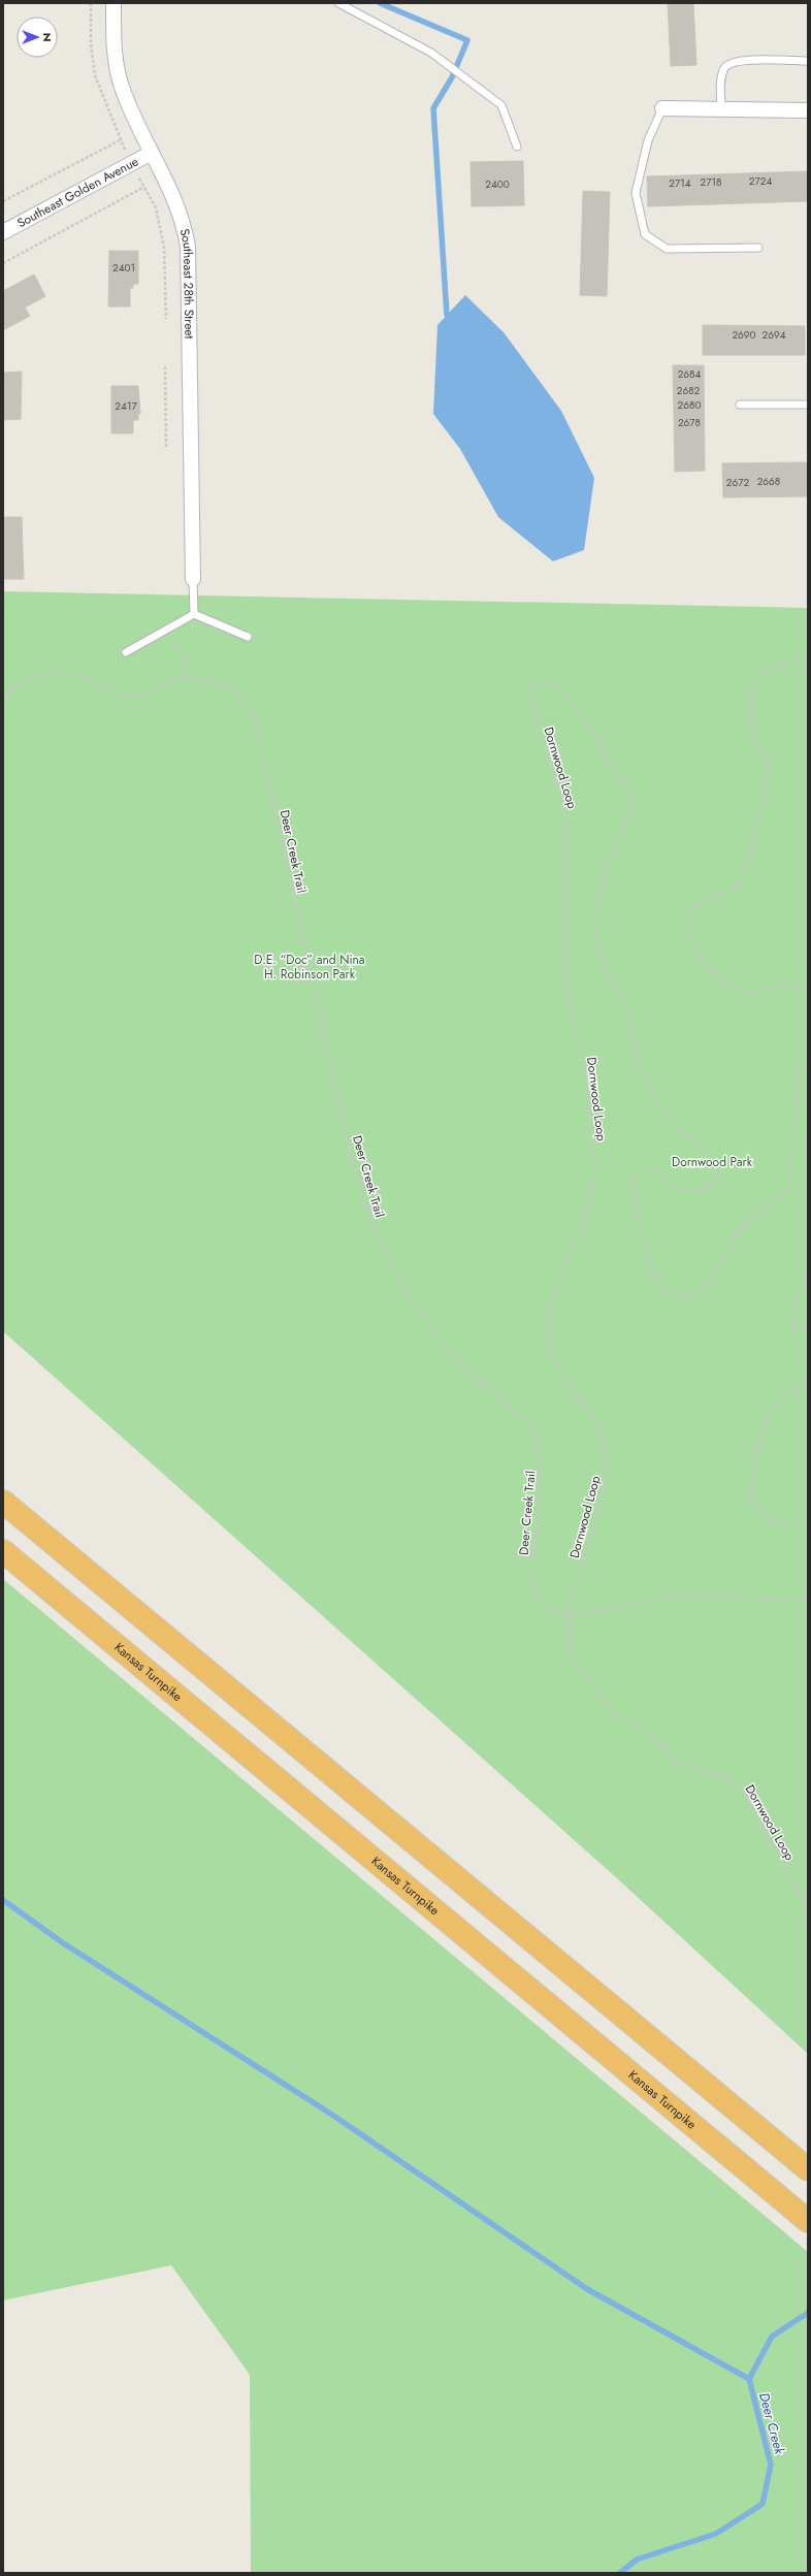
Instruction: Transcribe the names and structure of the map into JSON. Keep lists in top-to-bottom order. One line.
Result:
{"streets":{"highway":["Kansas Turnpike"],"street":["Southeast Golden Avenue","Southeast 28th Street"],"path":["Dornwood Loop","Deer Creek Trail"]},"crossings":[["Southeast Golden Avenue","Southeast 28th Street"],["Dornwood Loop","Deer Creek Trail"]],"water":["Deer Creek"],"parks":["D.E. “Doc” and Nina H. Robinson Park","Dornwood Park"],"house_numbers":["2724","2718","2714","2400","2401","2690","2694","2684","2682","2680","2417","2678","2668","2672"],"north":"right"}
